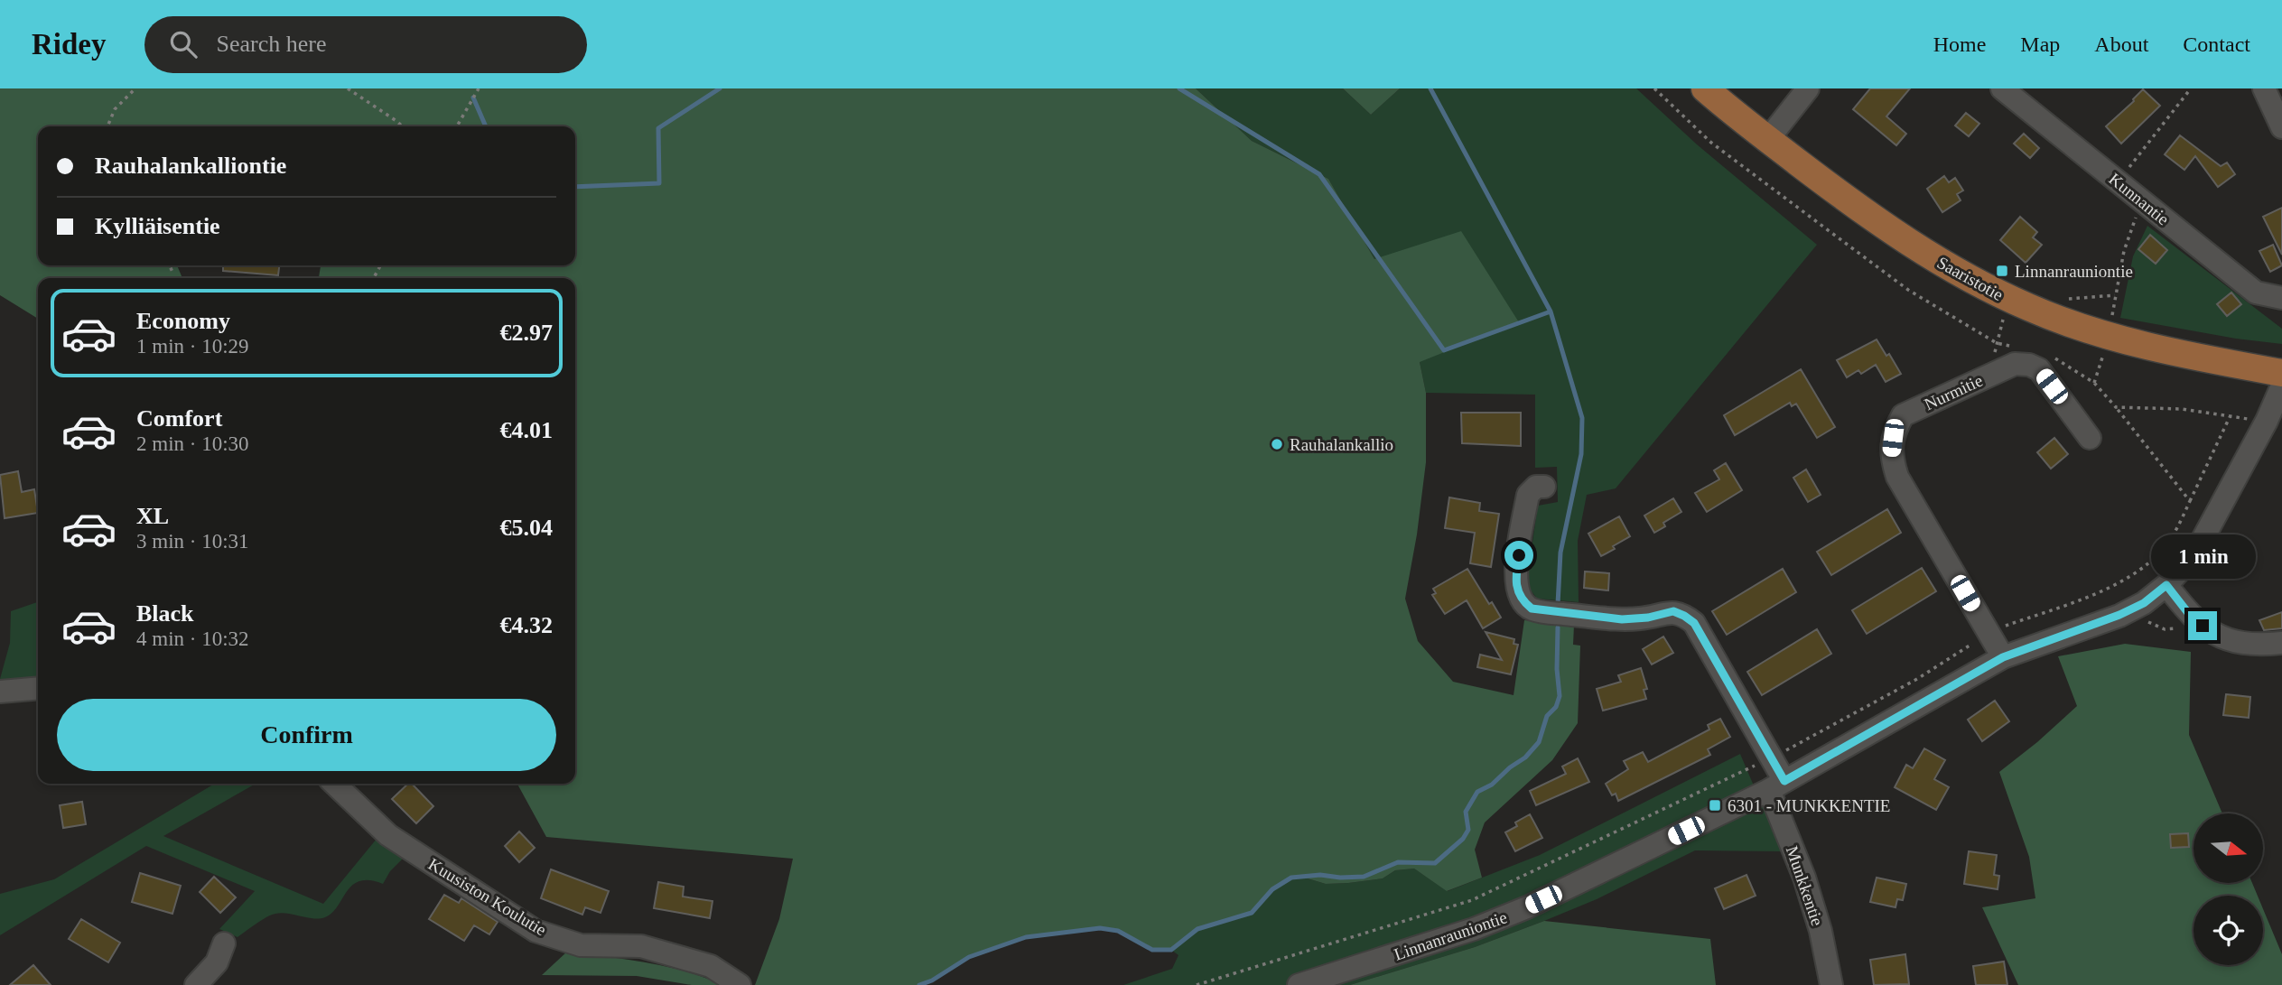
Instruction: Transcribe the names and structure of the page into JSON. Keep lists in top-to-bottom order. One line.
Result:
{"streets":{"main road":["Saaristotie"],"street":["Kunnantie","Nurmitie","Munkkentie","Kuusiston Koulutie","Linnanrauniontie"]},"crossings":[["Nurmitie","Linnanrauniontie"],["Munkkentie","Linnanrauniontie"]],"places":{"transit":["Linnanrauniontie","6301 - MUNKKENTIE"],"other":["Rauhalankallio"]},"north":"right","page":{"header":"Ridey","search":"Search here","nav":["Home","Map","About","Contact"],"banner":["Rauhalankalliontie","Kylliäisentie"],"list":[{"name":"Economy","note":"1 min · 10:29","value":"€2.97"},{"name":"Comfort","note":"2 min · 10:30","value":"€4.01"},{"name":"XL","note":"3 min · 10:31","value":"€5.04"},{"name":"Black","note":"4 min · 10:32","value":"€4.32"}],"bubble":"1 min","buttons":"Confirm"}}
